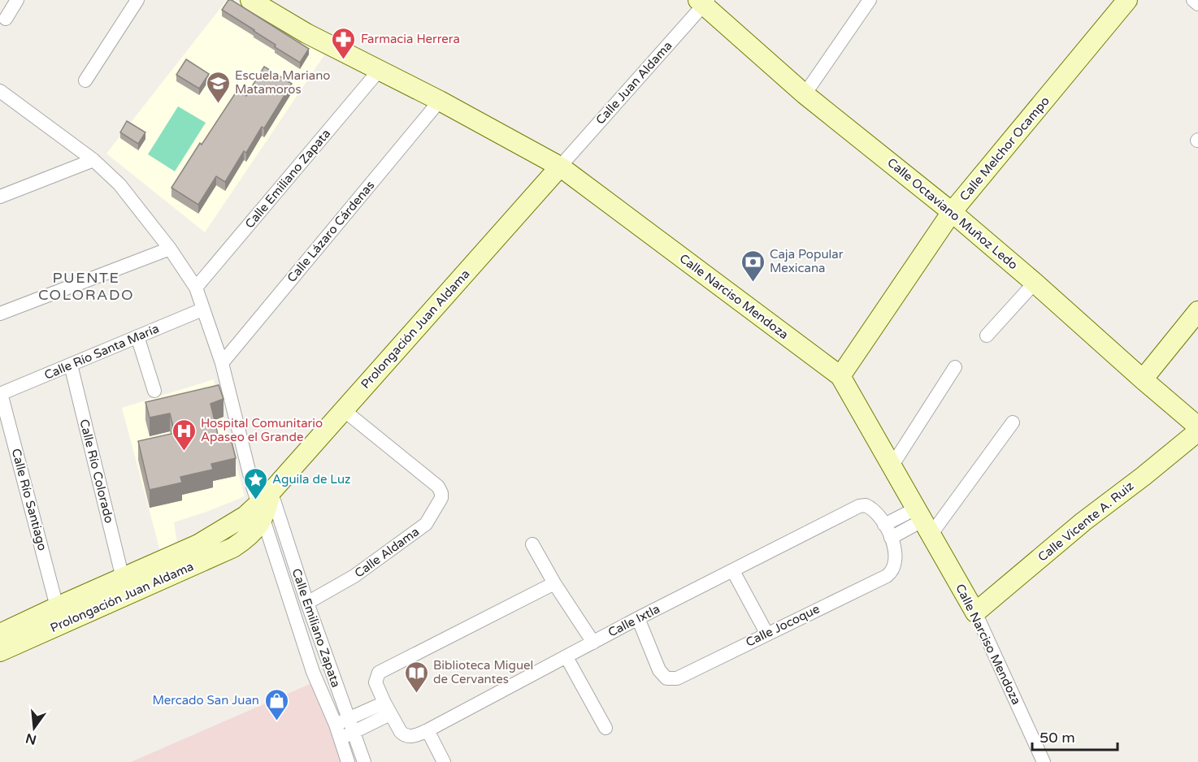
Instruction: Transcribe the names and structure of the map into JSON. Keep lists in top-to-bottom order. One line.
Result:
{"streets":{"street":["Calle Juan Aldama","Calle Melchor Ocampo","Calle Emiliano Zapata","Calle Octaviano Muñoz Ledo","Calle Lázaro Cárdenas","Calle Narciso Mendoza","Prolongación Juan Aldama","Calle Río Santa María","Calle Río Colorado","Calle Río Santiago","Calle Vicente A. Ruiz","Calle Aldama","Calle Ixtla","Calle Jocoque"]},"crossings":[["Calle Juan Aldama","Calle Octaviano Muñoz Ledo"],["Calle Juan Aldama","Calle Narciso Mendoza"],["Calle Juan Aldama","Prolongación Juan Aldama"],["Calle Melchor Ocampo","Calle Octaviano Muñoz Ledo"],["Calle Melchor Ocampo","Calle Narciso Mendoza"],["Calle Emiliano Zapata","Calle Narciso Mendoza"],["Calle Emiliano Zapata","Prolongación Juan Aldama"],["Calle Emiliano Zapata","Calle Aldama"],["Calle Lázaro Cárdenas","Calle Narciso Mendoza"],["Calle Narciso Mendoza","Prolongación Juan Aldama"],["Calle Narciso Mendoza","Calle Vicente A. Ruiz"],["Prolongación Juan Aldama","Calle Río Colorado"],["Prolongación Juan Aldama","Calle Río Santiago"],["Prolongación Juan Aldama","Calle Aldama"],["Calle Río Santa María","Calle Río Colorado"],["Calle Río Santa María","Calle Río Santiago"],["Calle Ixtla","Calle Jocoque"]],"districts":["PUENTE COLORADO"],"places":{"pharmacy":["Farmacia Herrera"],"school or university":["Escuela Mariano Matamoros"],"bank":["Caja Popular Mexicana"],"hospital":["Hospital Comunitario Apaseo el Grande"],"place":["Aguila de Luz"],"library":["Biblioteca Miguel de Cervantes"],"shop":["Mercado San Juan"]},"scale_bar":"50 m","north":"bottom"}
